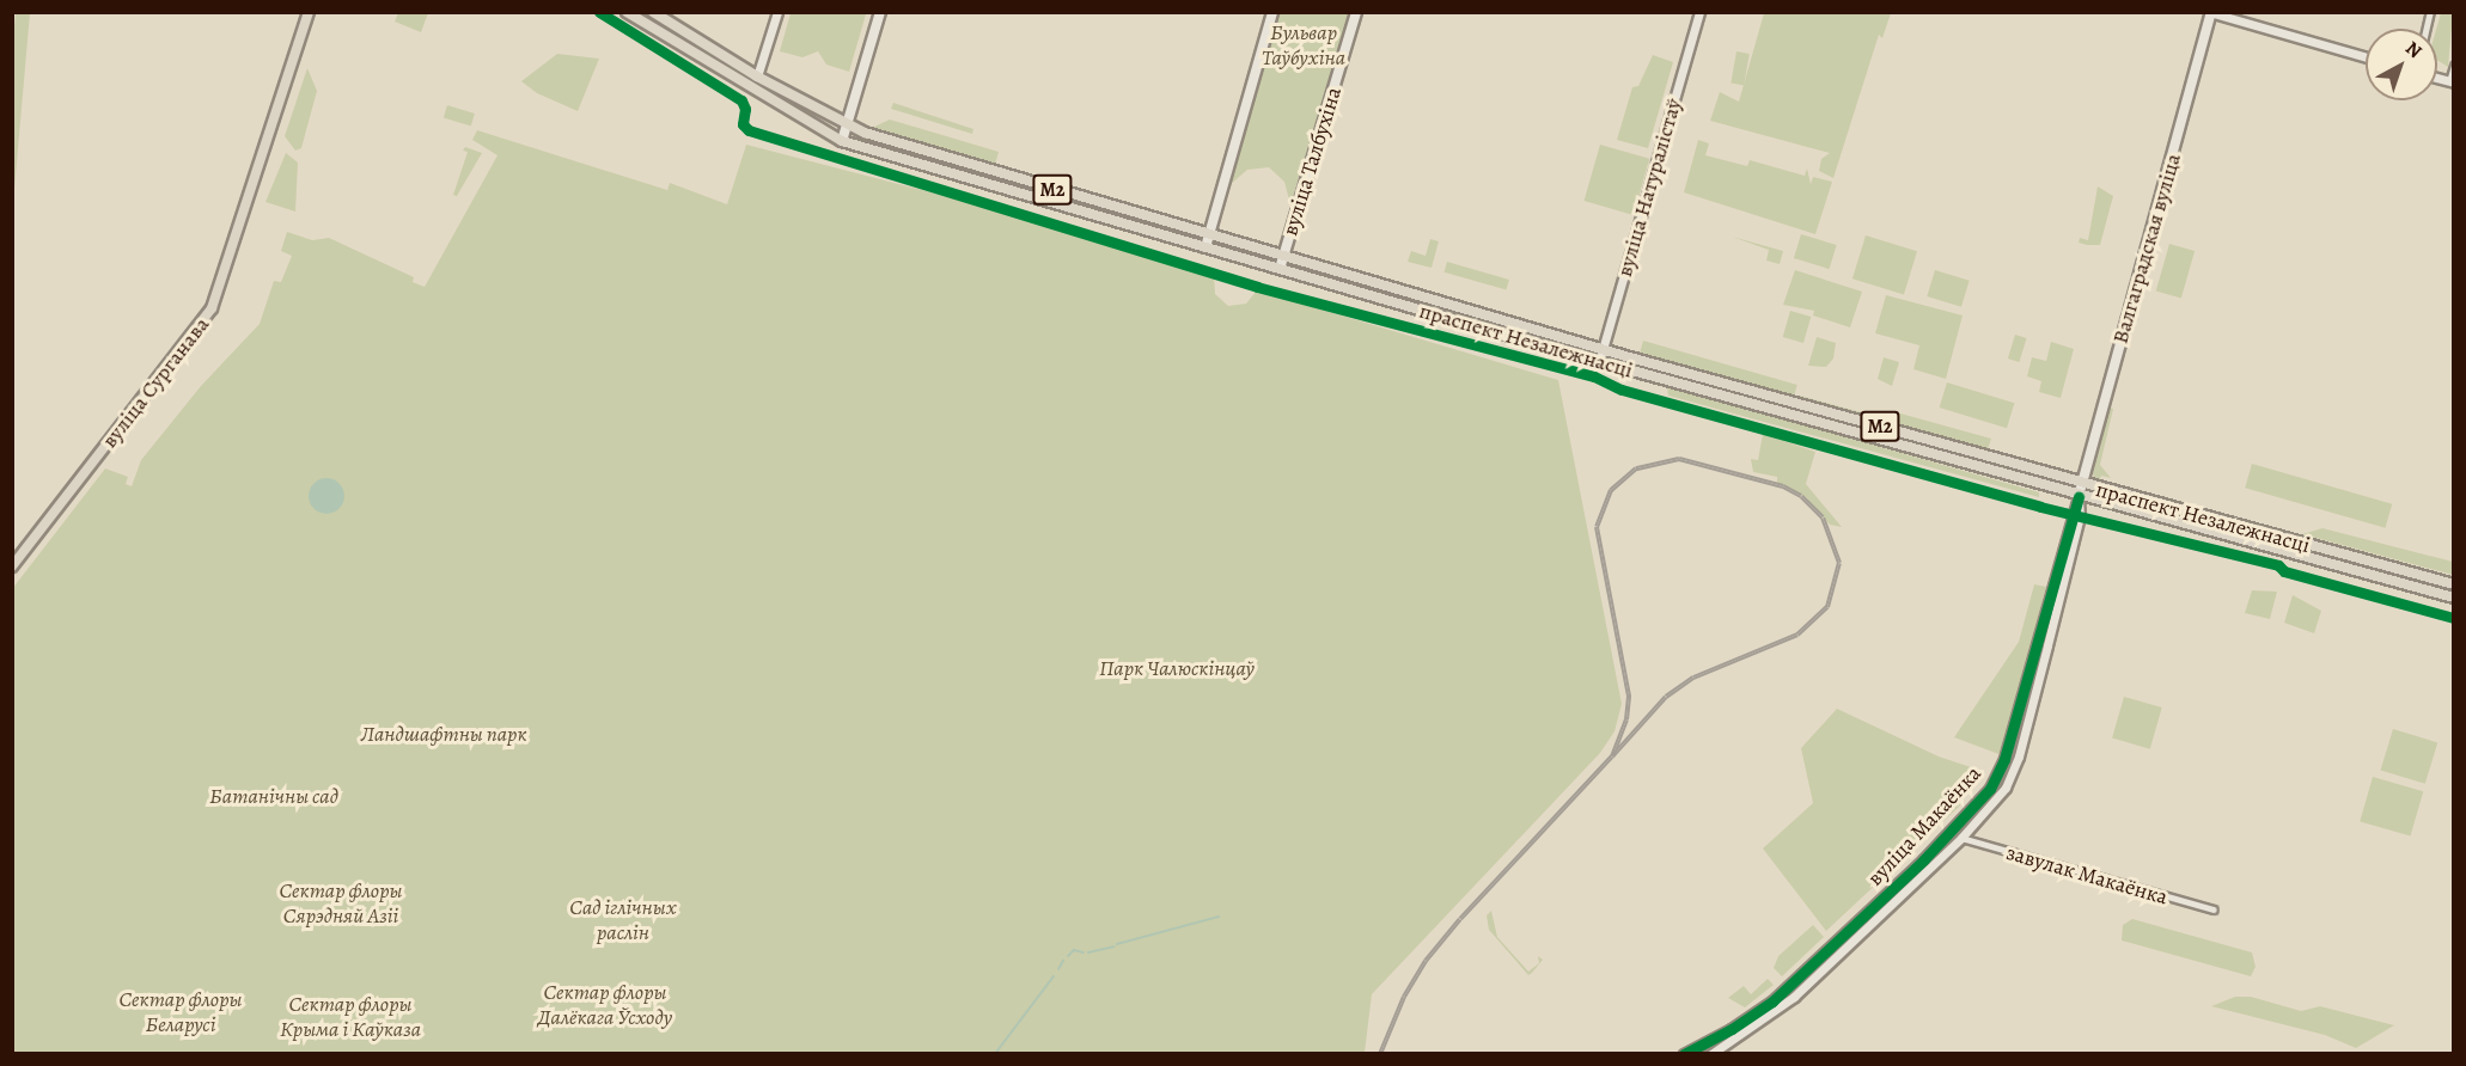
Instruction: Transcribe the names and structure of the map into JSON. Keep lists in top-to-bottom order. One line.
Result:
{"streets":{"main road":["вуліца Талбухіна","М2","Валгаградская вуліца","праспект Незалежнасці","вуліца Сурганава"],"street":["вуліца Натуралістаў","вуліца Макаёнка","завулак Макаёнка"]},"crossings":[["вуліца Талбухіна","праспект Незалежнасці"],["вуліца Натуралістаў","праспект Незалежнасці"],["Валгаградская вуліца","праспект Незалежнасці"],["Валгаградская вуліца","вуліца Макаёнка"],["праспект Незалежнасці","вуліца Макаёнка"],["вуліца Макаёнка","завулак Макаёнка"]],"parks":["Бульвар Таўбухіна","Парк Чалюскінцаў","Ландшафтны парк","Батанічны сад","Сектар флоры Сярэдняй Азіі","Сад іглічных раслін","Сектар флоры Далёкага Ўсходу","Сектар флоры Беларусі","Сектар флоры Крыма і Каўказа"],"north":"top right"}
